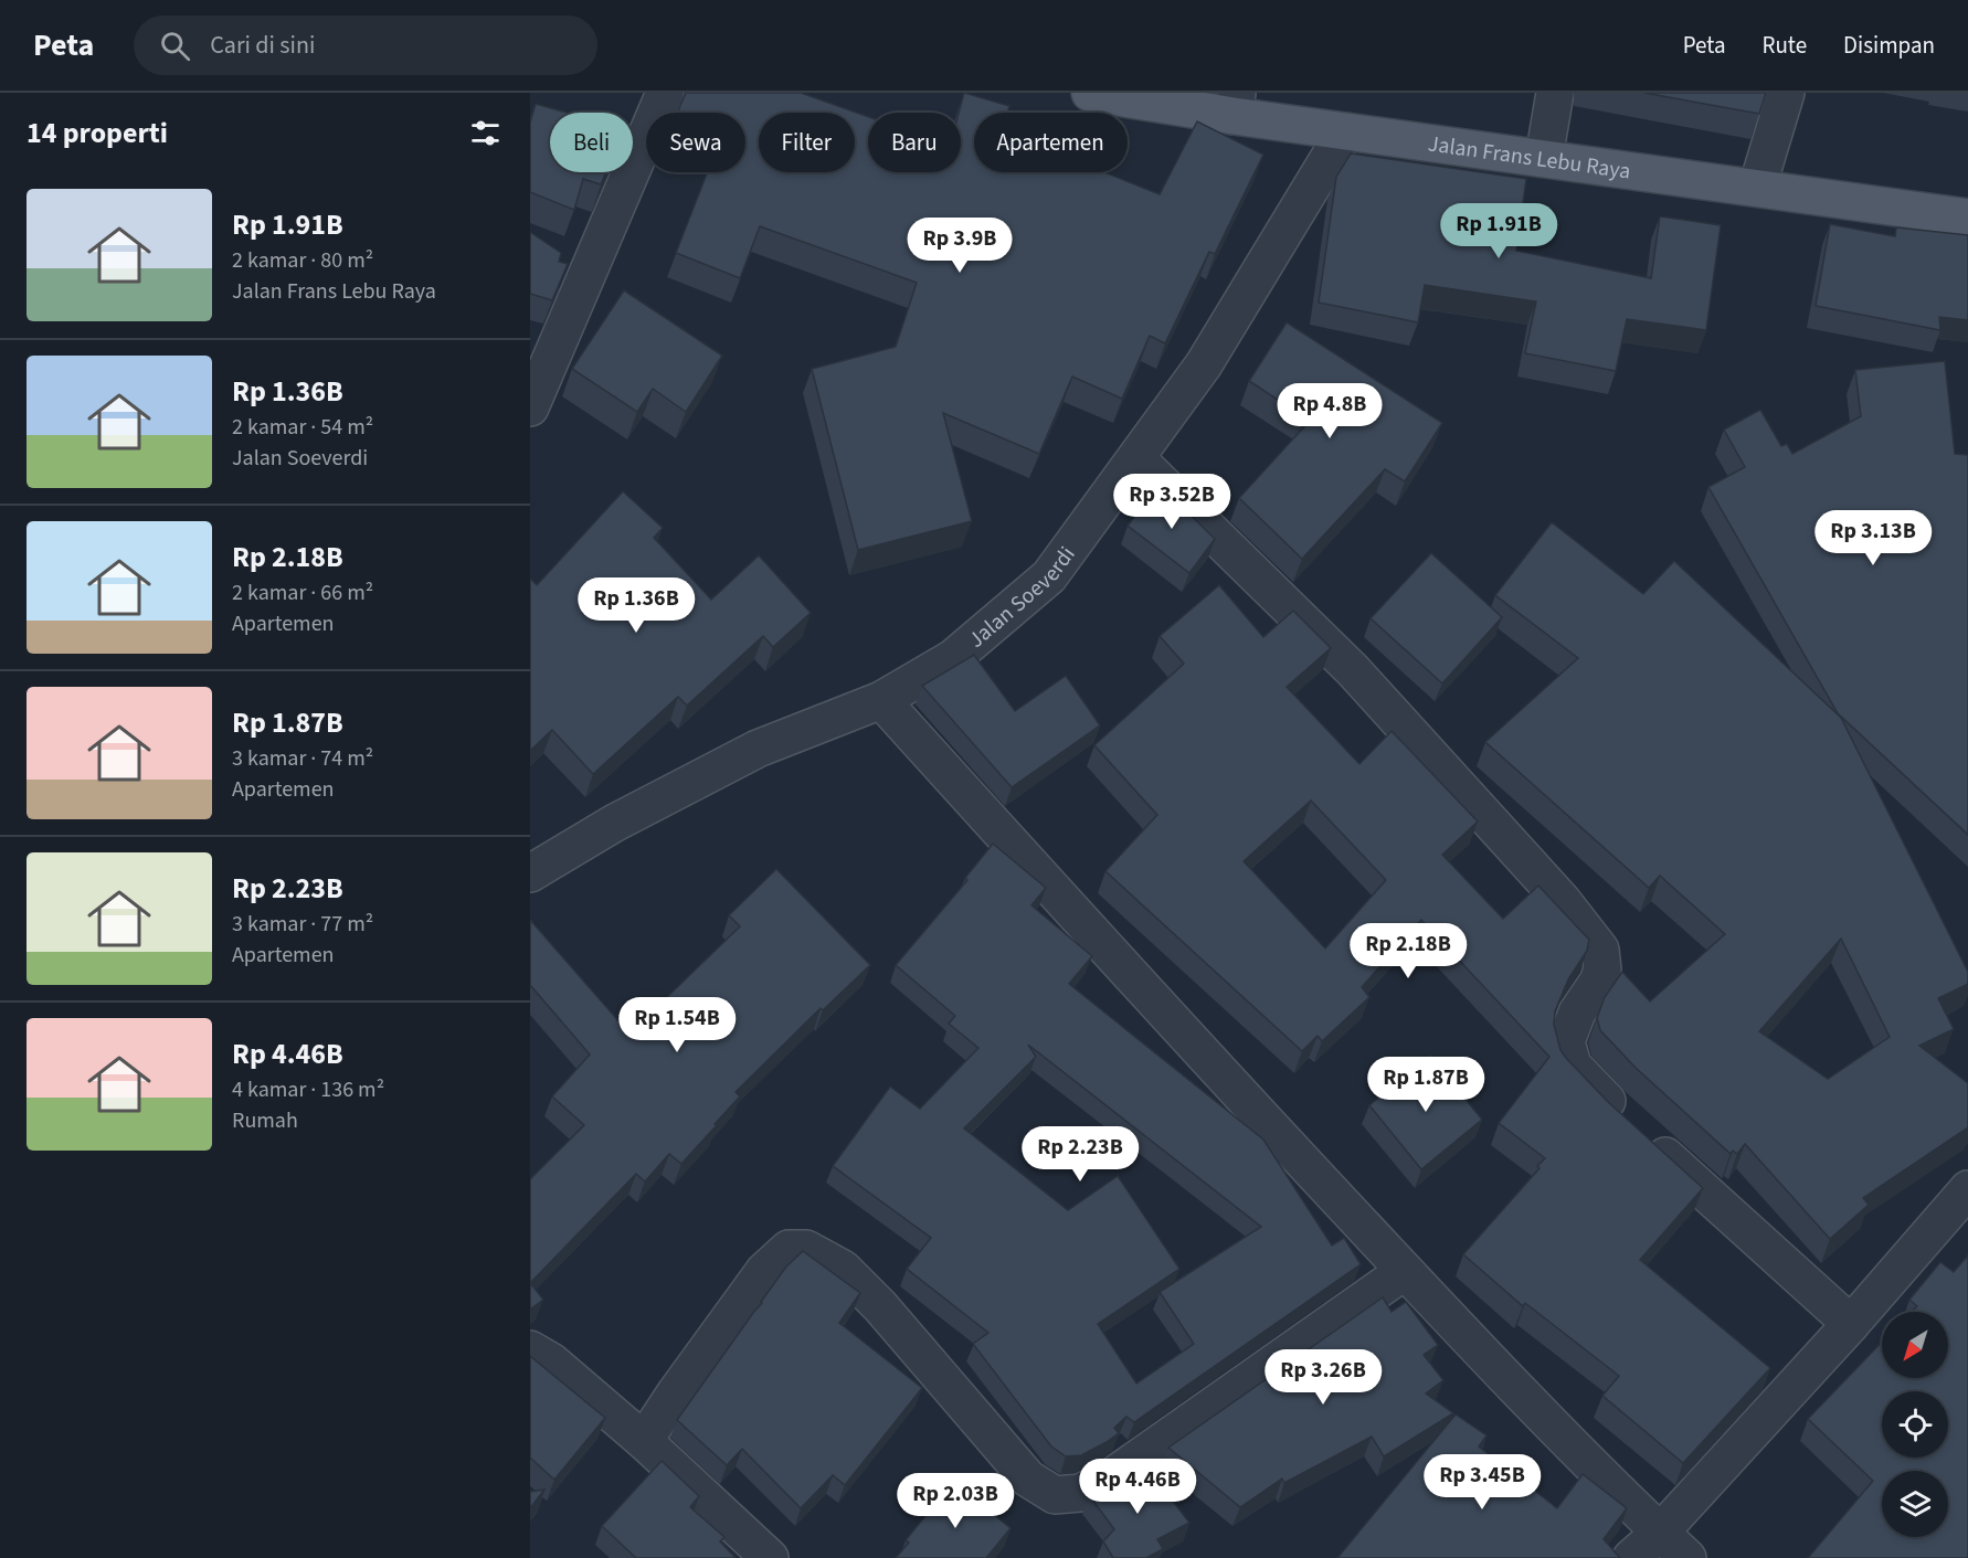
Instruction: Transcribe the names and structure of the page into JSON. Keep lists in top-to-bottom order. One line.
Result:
{"streets":{"main road":["Jalan Frans Lebu Raya"],"street":["Jalan Soeverdi"]},"crossings":[["Jalan Frans Lebu Raya","Jalan Soeverdi"]],"north":"bottom left","page":{"header":"Peta","search":"Cari di sini","nav":["Peta","Rute","Disimpan"],"heading":"14 properti","chip":["Beli","Sewa","Filter","Baru","Apartemen"],"list":[{"name":"Rp 1.91B","note":"2 kamar · 80 m² · Jalan Frans Lebu Raya"},{"name":"Rp 1.36B","note":"2 kamar · 54 m² · Jalan Soeverdi"},{"name":"Rp 2.18B","note":"2 kamar · 66 m² · Apartemen"},{"name":"Rp 1.87B","note":"3 kamar · 74 m² · Apartemen"},{"name":"Rp 2.23B","note":"3 kamar · 77 m² · Apartemen"},{"name":"Rp 4.46B","note":"4 kamar · 136 m² · Rumah"}],"price":["Rp 1.91B","Rp 3.9B","Rp 4.8B","Rp 3.52B","Rp 3.13B","Rp 1.36B","Rp 2.18B","Rp 1.54B","Rp 1.87B","Rp 2.23B","Rp 3.26B","Rp 3.45B","Rp 4.46B","Rp 2.03B"]}}
